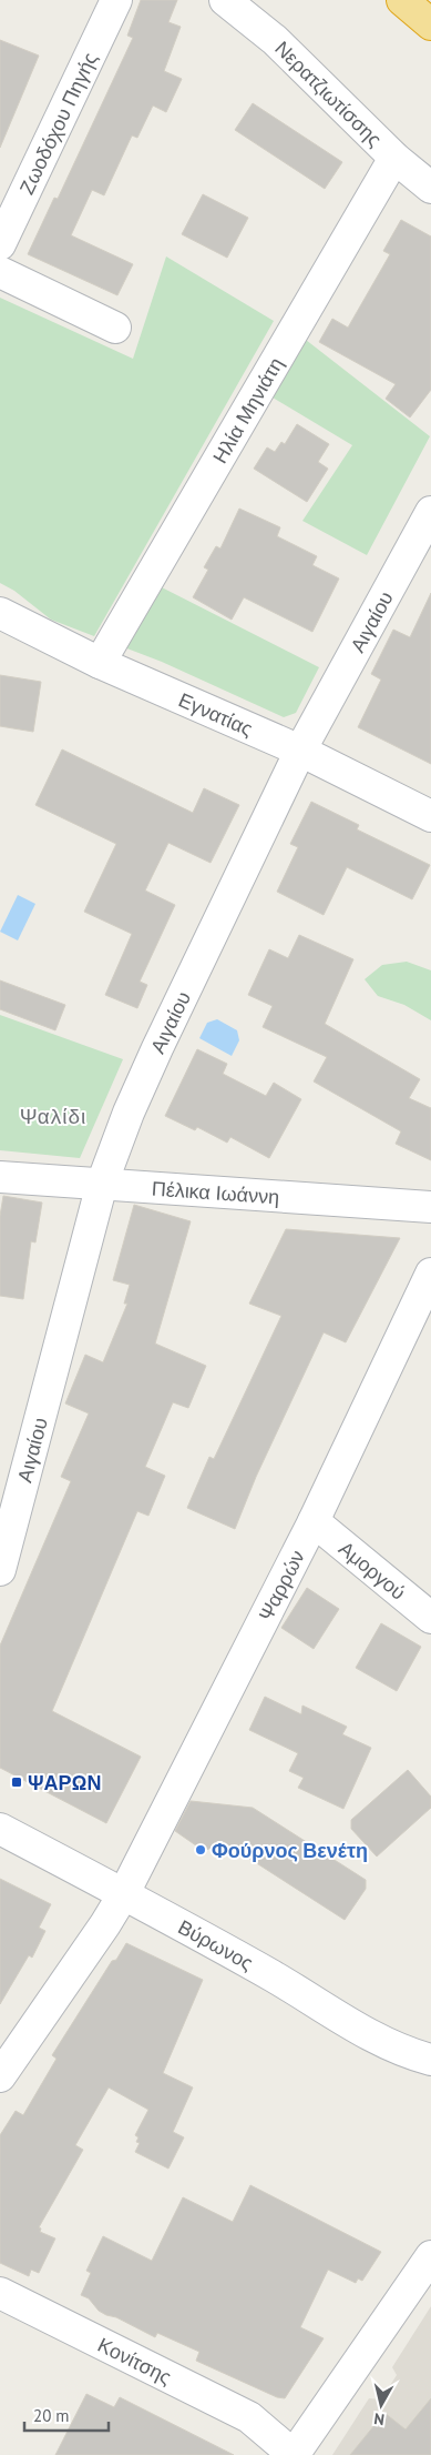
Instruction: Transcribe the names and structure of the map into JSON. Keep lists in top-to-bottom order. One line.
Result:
{"streets":{"street":["Νερατζιωτίσσης","Ζωοδόχου Πηγής","Ηλία Μηνιάτη","Αιγαίου","Εγνατίας","Πέλικα Ιωάννη","Αμοργού","Ψαρρών","Βύρωνος","Κονίτσης"]},"crossings":[["Νερατζιωτίσσης","Ηλία Μηνιάτη"],["Ηλία Μηνιάτη","Εγνατίας"],["Αιγαίου","Εγνατίας"],["Αιγαίου","Πέλικα Ιωάννη"],["Αμοργού","Ψαρρών"],["Ψαρρών","Βύρωνος"]],"districts":["Ψαλίδι"],"places":{"transit":["ΨΑΡΩΝ"],"other":["Φούρνος Βενέτη"]},"scale_bar":"20 m","north":"bottom"}
